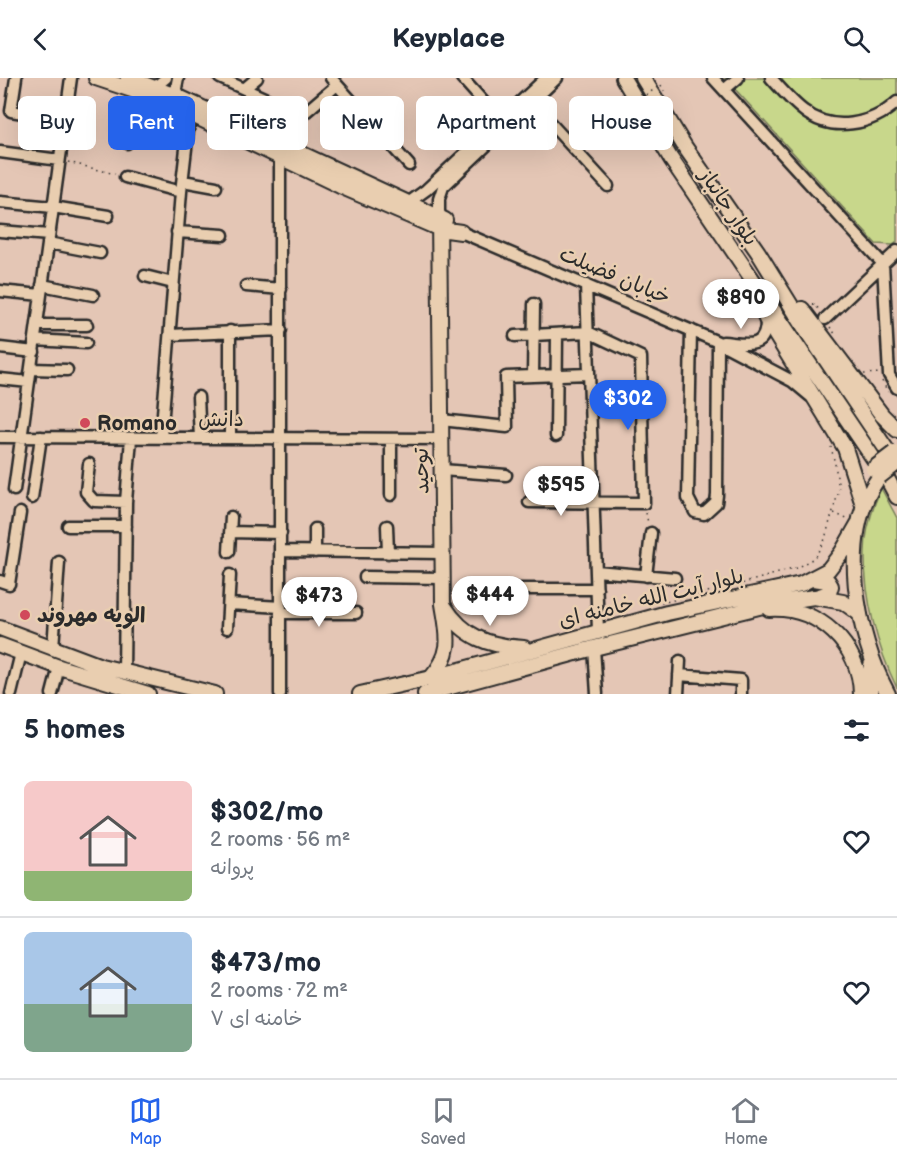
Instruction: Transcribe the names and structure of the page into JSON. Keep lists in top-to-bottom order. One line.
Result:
{"streets":{"main road":["بلوار جانباز","خیابان فضیلت","توحید","بلوار آیت الله خامنه ای"],"street":["دانش"]},"crossings":[["خیابان فضیلت","توحید"],["دانش","توحید"],["توحید","بلوار آیت الله خامنه ای"]],"places":["Romano","الویه مهروند"],"page":{"header":"Keyplace","chip":["Buy","Rent","Filters","New","Apartment","House"],"price":["$890","$302","$595","$444","$473"],"heading":"5 homes","list":[{"name":"$302/mo","note":"2 rooms · 56 m² · پروانه"},{"name":"$473/mo","note":"2 rooms · 72 m² · خامنه ای ۷"}],"tabs":["Map","Saved","Home"]}}
